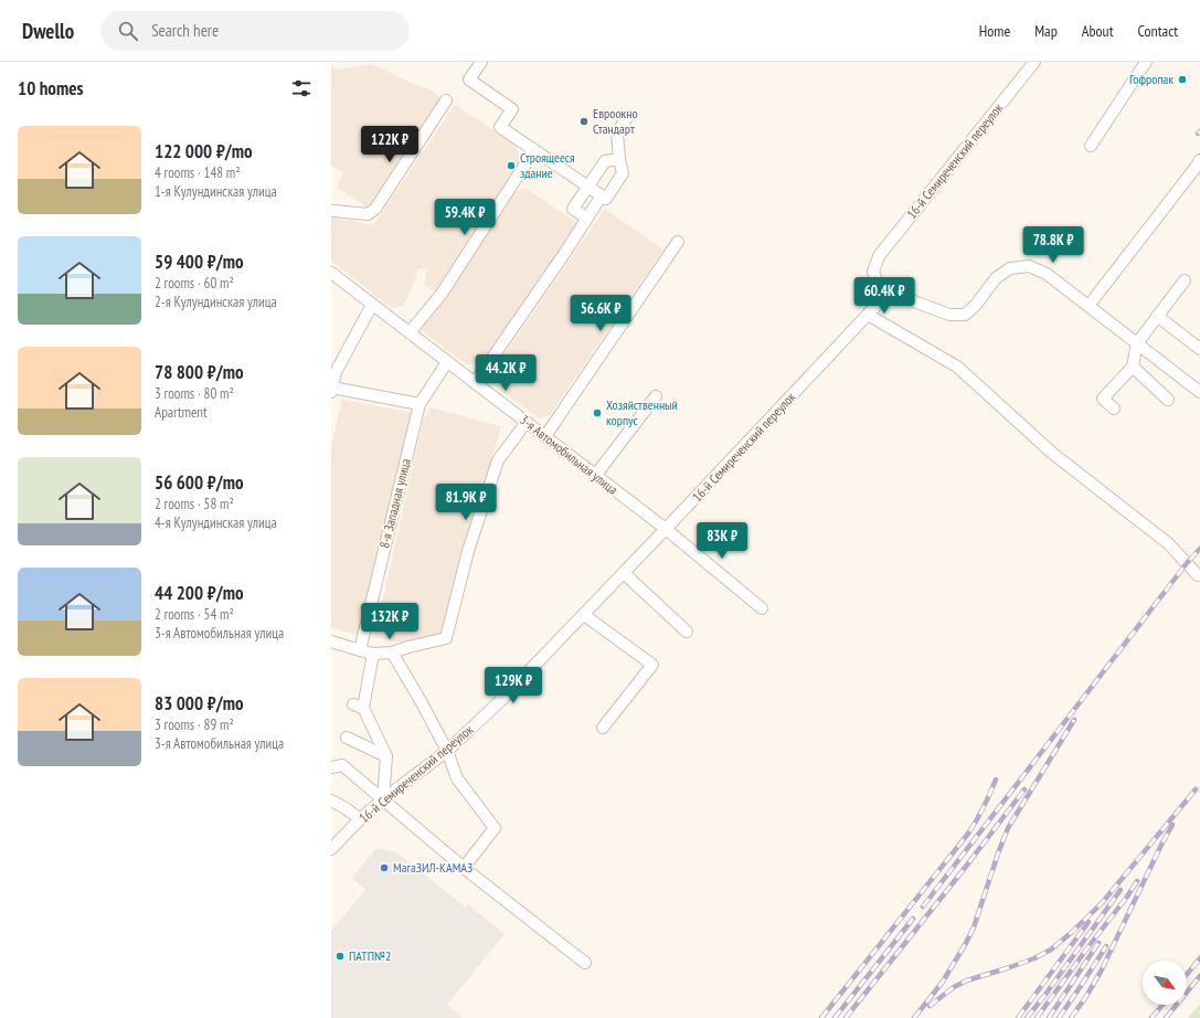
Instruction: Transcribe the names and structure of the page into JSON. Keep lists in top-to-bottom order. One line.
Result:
{"streets":{"street":["16-й Семиреченский переулок","3-я Автомобильная улица","8-я Западная улица"]},"crossings":[["16-й Семиреченский переулок","3-я Автомобильная улица"],["3-я Автомобильная улица","8-я Западная улица"]],"places":["Гофропак","Евроокно Стандарт","Строящееся здание","Хозяйственный корпус","МагаЗИЛ-КАМАЗ","ПАТП№2"],"north":"bottom right","page":{"header":"Dwello","search":"Search here","nav":["Home","Map","About","Contact"],"heading":"10 homes","list":[{"name":"122 000 ₽/mo","note":"4 rooms · 148 m² · 1-я Кулундинская улица"},{"name":"59 400 ₽/mo","note":"2 rooms · 60 m² · 2-я Кулундинская улица"},{"name":"78 800 ₽/mo","note":"3 rooms · 80 m² · Apartment"},{"name":"56 600 ₽/mo","note":"2 rooms · 58 m² · 4-я Кулундинская улица"},{"name":"44 200 ₽/mo","note":"2 rooms · 54 m² · 3-я Автомобильная улица"},{"name":"83 000 ₽/mo","note":"3 rooms · 89 m² · 3-я Автомобильная улица"}],"price":["122K ₽","59.4K ₽","78.8K ₽","60.4K ₽","56.6K ₽","44.2K ₽","81.9K ₽","83K ₽","132K ₽","129K ₽"]}}
